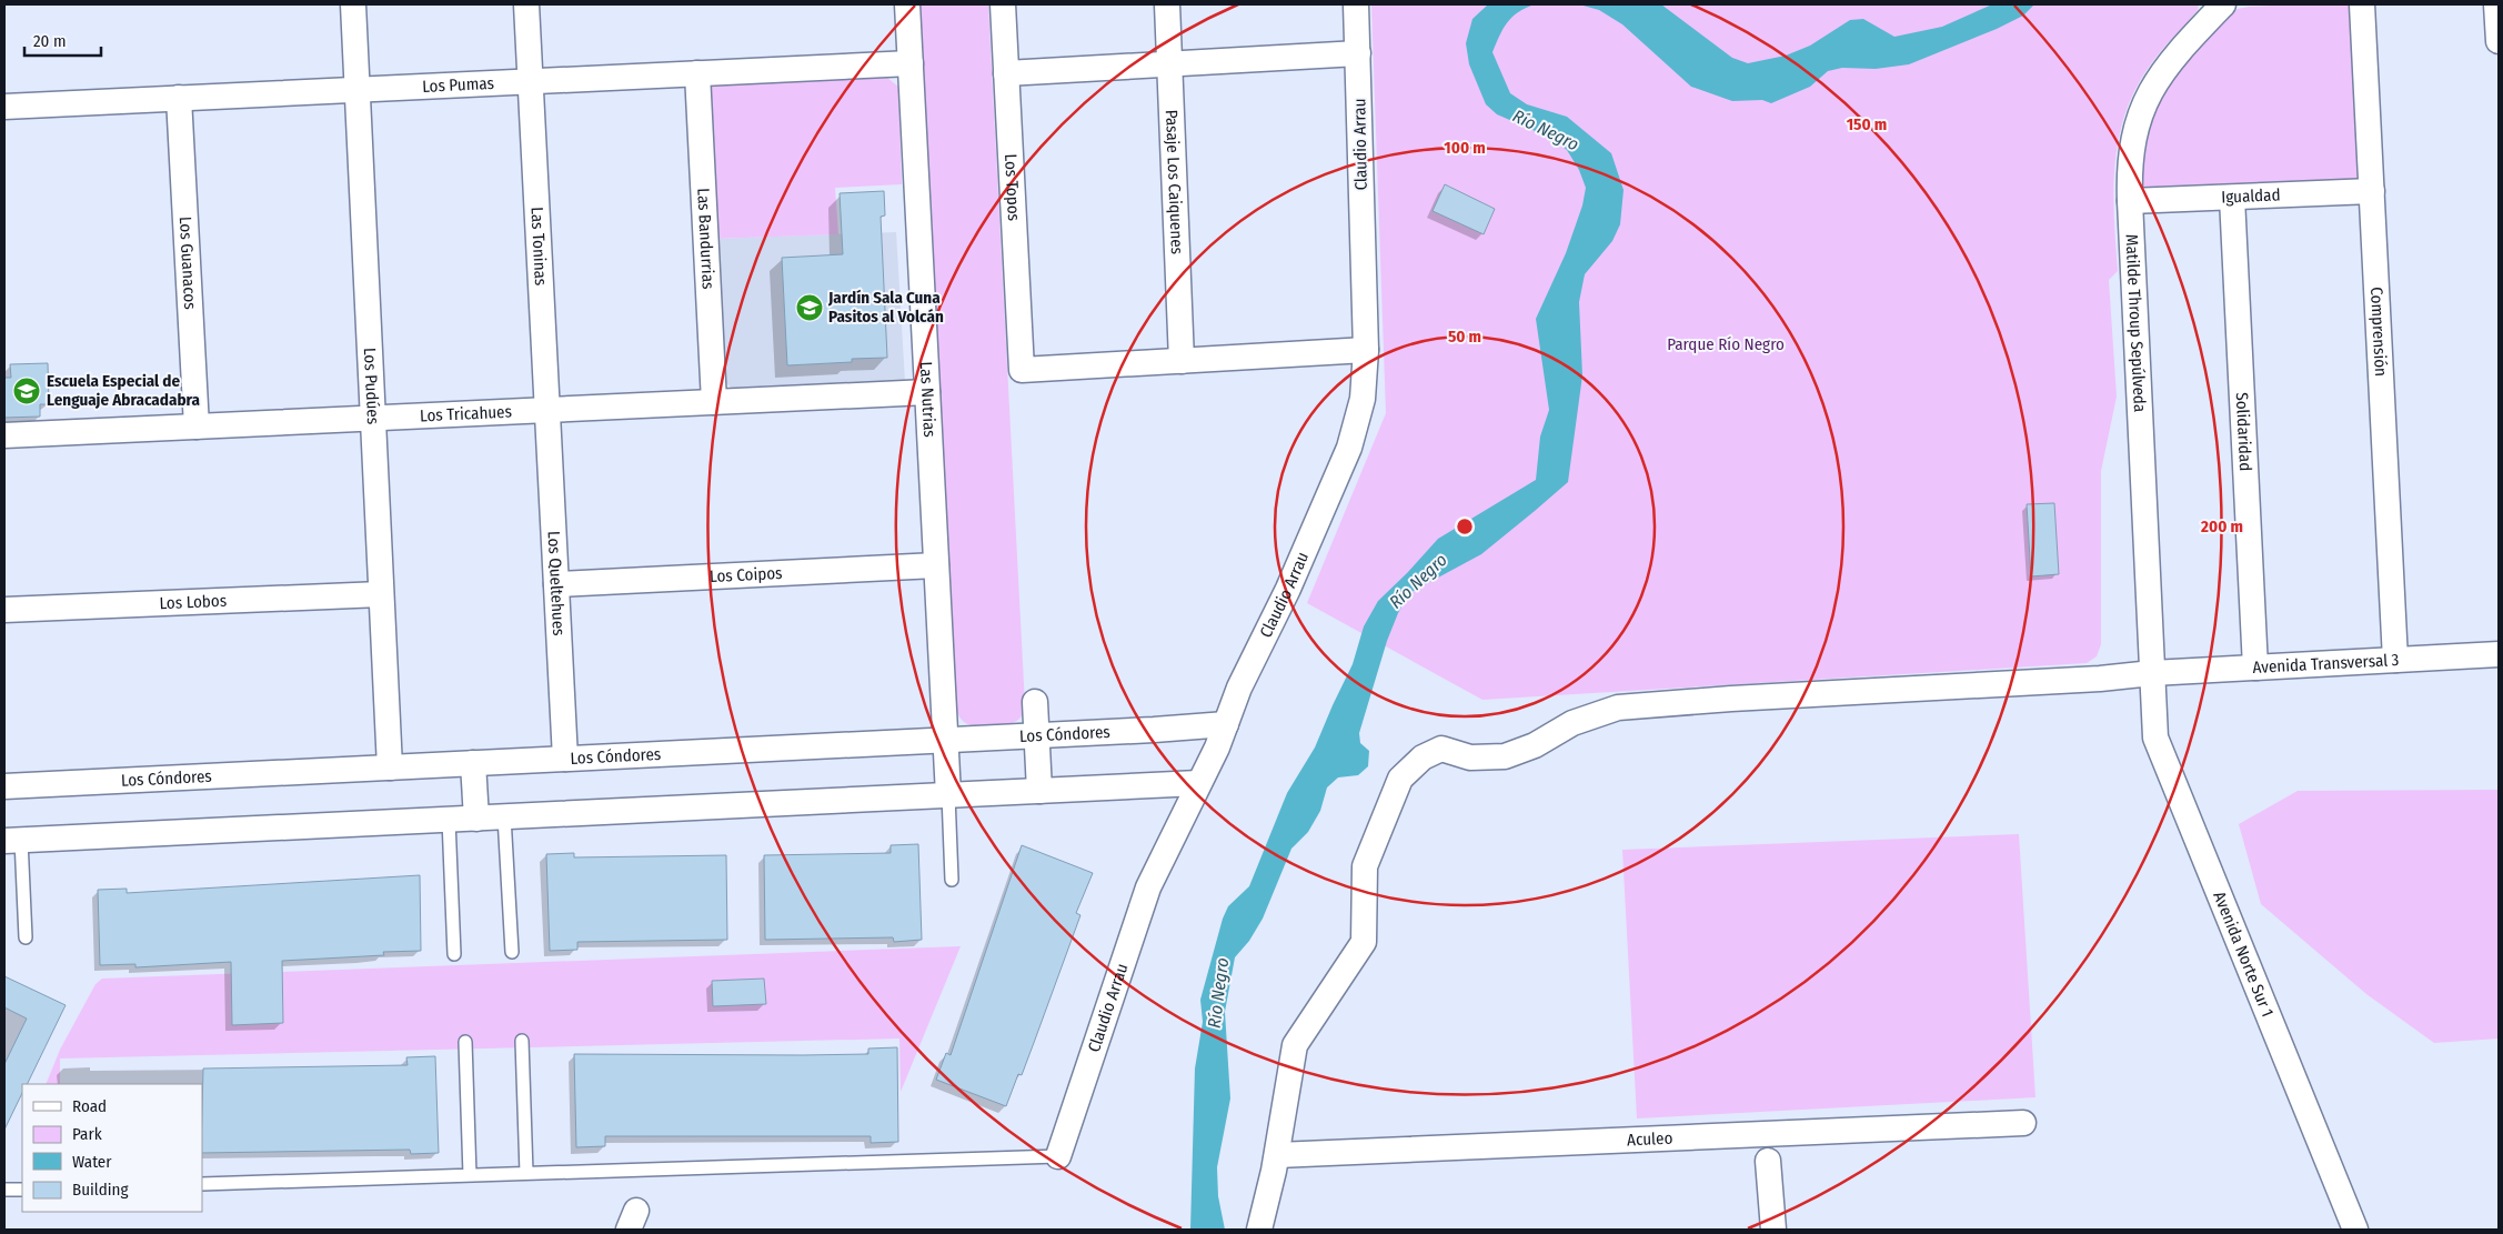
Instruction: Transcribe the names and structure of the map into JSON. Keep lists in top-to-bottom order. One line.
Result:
{"streets":{"street":["Los Pumas","Claudio Arrau","Pasaje Los Caiquenes","Los Topos","Igualdad","Las Bandurrias","Las Toninas","Los Guanacos","Matilde Throup Sepúlveda","Comprensión","Los Pudúes","Las Nutrias","Los Tricahues","Solidaridad","Los Coipos","Los Queltehues","Los Lobos","Avenida Transversal 3","Los Cóndores","Avenida Norte Sur 1","Aculeo"]},"crossings":[["Los Pumas","Las Bandurrias"],["Los Pumas","Las Toninas"],["Los Pumas","Los Guanacos"],["Los Pumas","Los Pudúes"],["Los Pumas","Las Nutrias"],["Claudio Arrau","Los Cóndores"],["Pasaje Los Caiquenes","Los Topos"],["Igualdad","Matilde Throup Sepúlveda"],["Igualdad","Comprensión"],["Igualdad","Solidaridad"],["Las Bandurrias","Los Tricahues"],["Las Toninas","Los Tricahues"],["Las Toninas","Los Queltehues"],["Los Guanacos","Los Tricahues"],["Matilde Throup Sepúlveda","Avenida Transversal 3"],["Matilde Throup Sepúlveda","Avenida Norte Sur 1"],["Comprensión","Avenida Transversal 3"],["Los Pudúes","Los Tricahues"],["Los Pudúes","Los Lobos"],["Los Pudúes","Los Cóndores"],["Las Nutrias","Los Tricahues"],["Las Nutrias","Los Coipos"],["Las Nutrias","Los Cóndores"],["Los Tricahues","Los Queltehues"],["Solidaridad","Avenida Transversal 3"],["Los Coipos","Los Queltehues"],["Los Queltehues","Los Cóndores"],["Avenida Transversal 3","Avenida Norte Sur 1"],["Avenida Transversal 3","Aculeo"]],"water":["Río Negro"],"parks":["Parque Río Negro"],"places":{"school or university":["Jardín Sala Cuna Pasitos al Volcán","Escuela Especial de Lenguaje Abracadabra"]},"legend":["Road","Park","Water","Building"],"scale_bar":"20 m","rings":["150 m","100 m","50 m","200 m"]}
